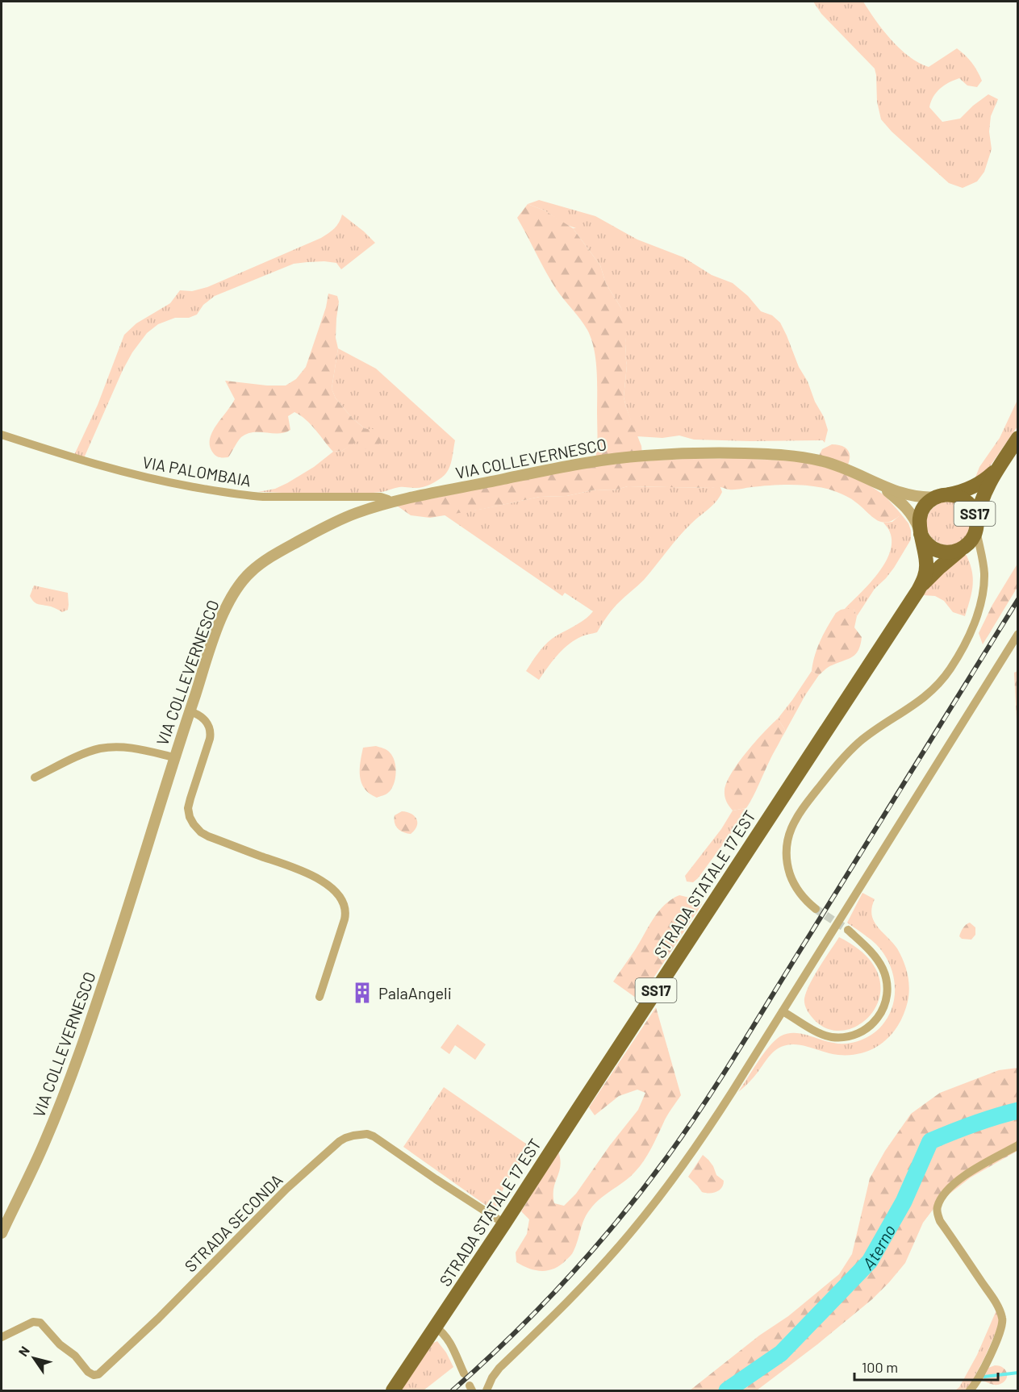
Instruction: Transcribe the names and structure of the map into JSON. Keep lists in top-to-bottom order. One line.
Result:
{"streets":{"main road":["SS17","STRADA STATALE 17 EST"],"street":["VIA COLLEVERNESCO","VIA PALOMBAIA","STRADA SECONDA"]},"crossings":[["VIA COLLEVERNESCO","VIA PALOMBAIA"],["VIA COLLEVERNESCO","SS17"],["VIA COLLEVERNESCO","STRADA STATALE 17 EST"],["SS17","STRADA STATALE 17 EST"],["STRADA STATALE 17 EST","STRADA SECONDA"]],"water":["Aterno"],"places":{"building":["PalaAngeli"]},"scale_bar":"100 m","north":"top left"}
